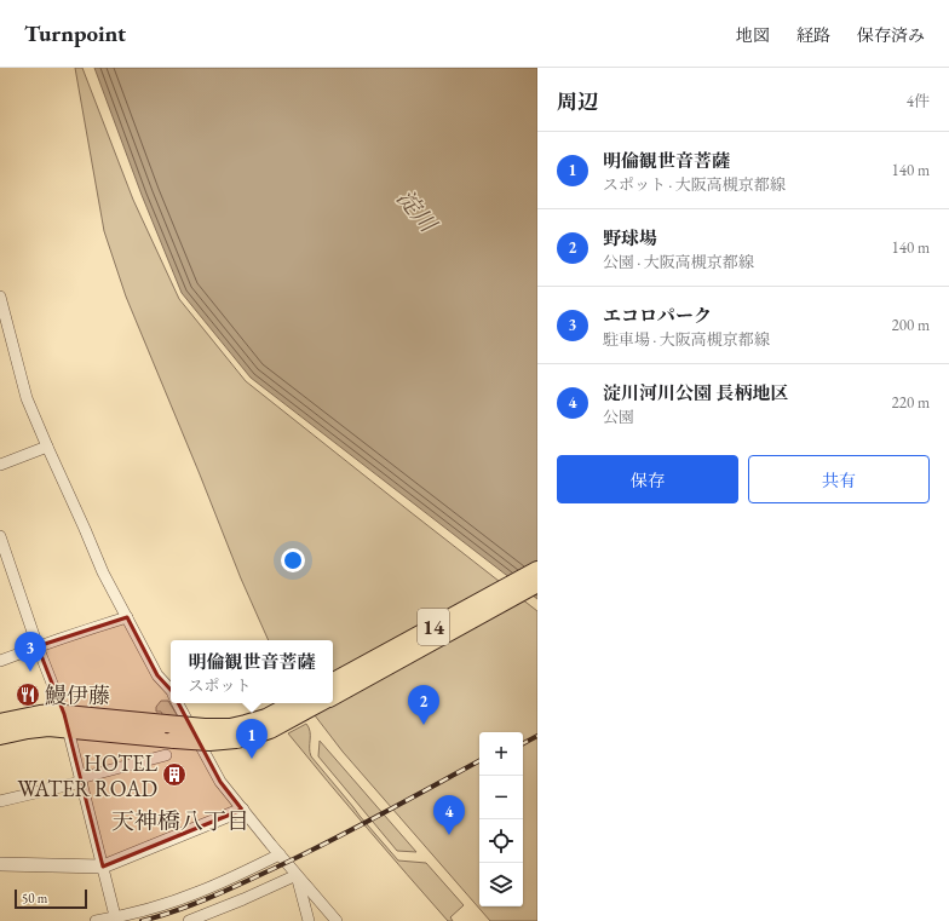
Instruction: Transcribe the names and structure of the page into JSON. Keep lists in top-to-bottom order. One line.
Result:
{"streets":{"main road":["14"]},"districts":["天神橋八丁目"],"water":["淀川"],"places":{"restaurant":["鰻伊藤"],"building":["HOTEL WATER ROAD"]},"scale_bar":"50 m","page":{"header":"Turnpoint","nav":["地図","経路","保存済み"],"heading":["周辺","4件"],"list":[{"mark":"1","name":"明倫観世音菩薩","note":"スポット · 大阪高槻京都線","value":"140 m"},{"mark":"2","name":"野球場","note":"公園 · 大阪高槻京都線","value":"140 m"},{"mark":"3","name":"エコロパーク","note":"駐車場 · 大阪高槻京都線","value":"200 m"},{"mark":"4","name":"淀川河川公園 長柄地区","note":"公園","value":"220 m"}],"buttons":["保存","共有"],"pins":["3","2","1","4"],"popup":["明倫観世音菩薩","スポット"],"map_buttons":["+","−"],"scale":"50 m"}}
